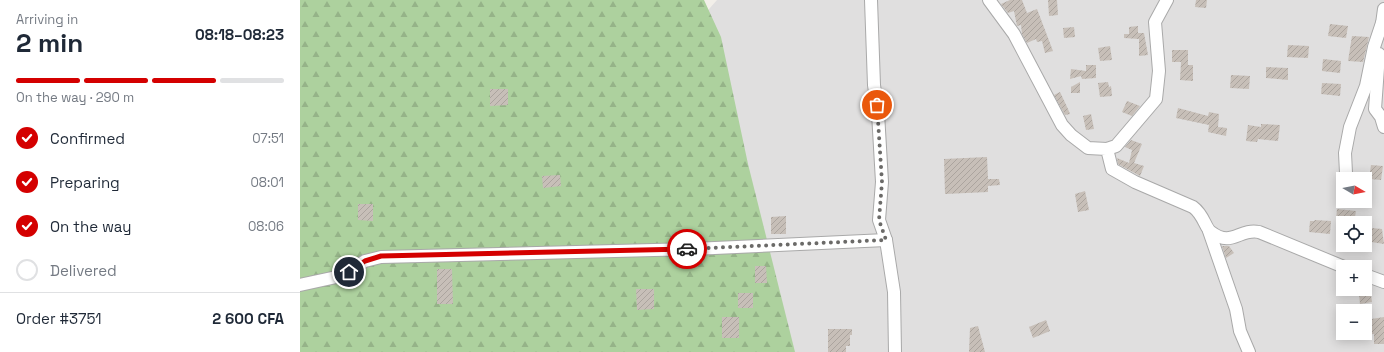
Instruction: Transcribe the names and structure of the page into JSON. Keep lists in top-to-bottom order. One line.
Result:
{"north":"right","page":{"heading":["2 min","Arriving in","08:18–08:23"],"panel":["Order #3751","2 600 CFA"],"bar":"On the way · 290 m","list":[["Confirmed","07:51"],["Preparing","08:01"],["On the way","08:06"],"Delivered"],"map_buttons":["+","−"]}}
